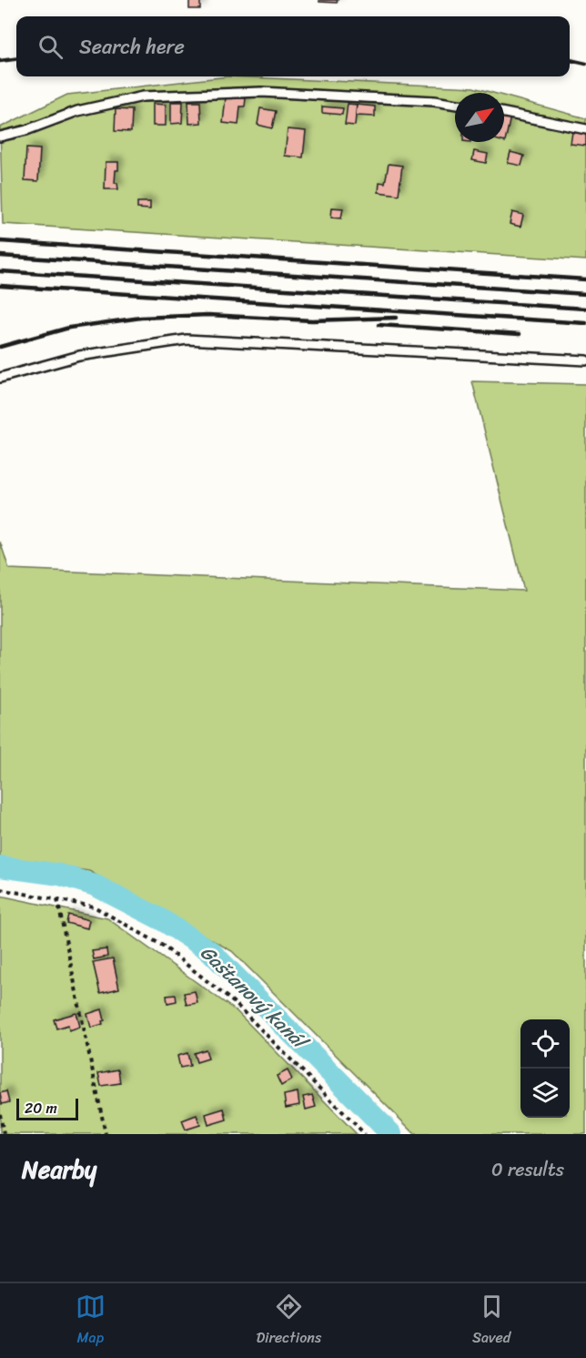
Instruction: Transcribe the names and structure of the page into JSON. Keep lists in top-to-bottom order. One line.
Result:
{"water":["Gaštanový kanál"],"scale_bar":"20 m","north":"top right","page":{"search":"Search here","scale":"20 m","heading":["Nearby","0 results"],"nav":["Map","Directions","Saved"]}}
